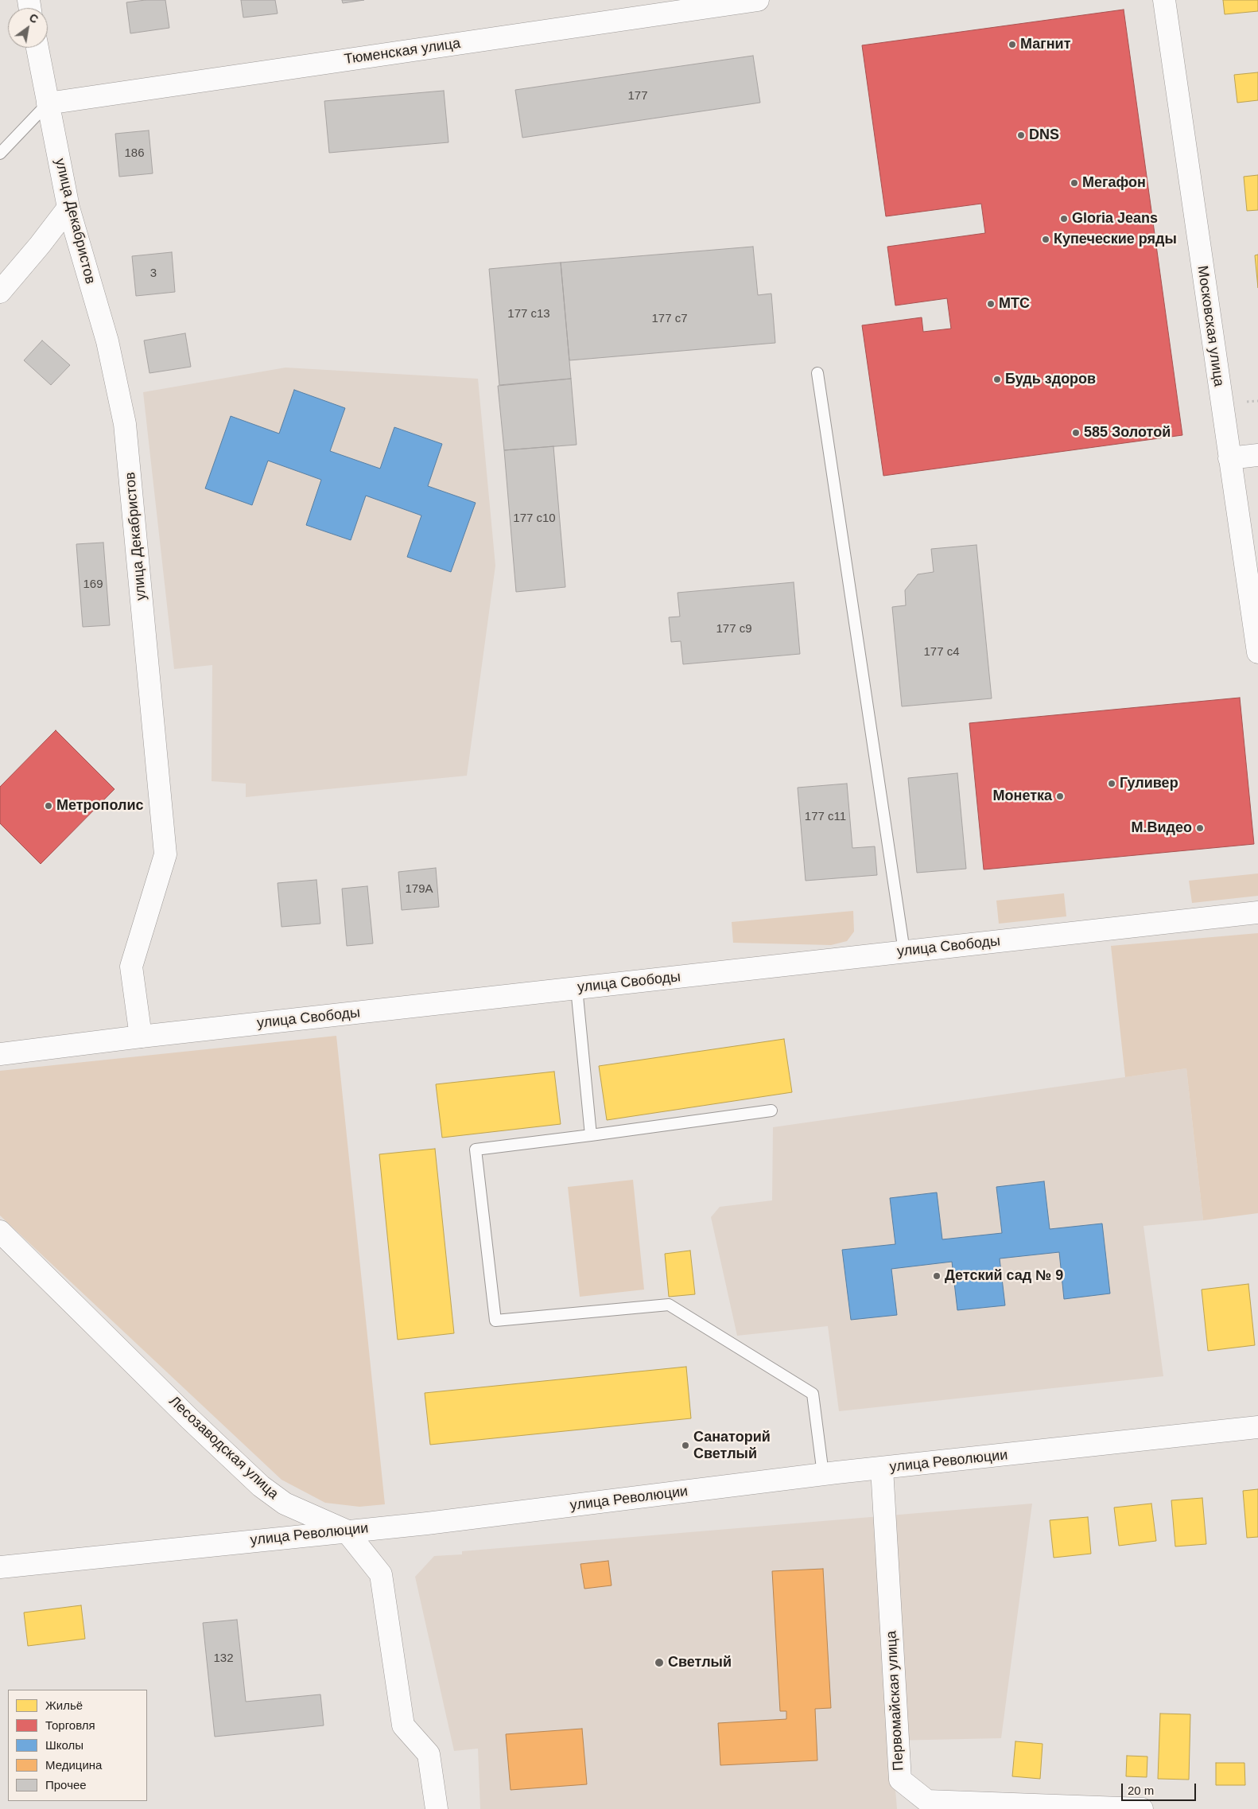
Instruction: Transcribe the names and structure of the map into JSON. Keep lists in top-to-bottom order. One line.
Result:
{"streets":{"street":["Тюменская улица","улица Декабристов","Московская улица","улица Свободы","Лесозаводская улица","улица Революции","Первомайская улица"]},"crossings":[["Тюменская улица","улица Декабристов"],["улица Декабристов","улица Свободы"],["Лесозаводская улица","улица Революции"],["улица Революции","Первомайская улица"]],"places":["Магнит","DNS","Мегафон","Gloria Jeans","Купеческие ряды","МТС","Будь здоров","585 Золотой","Гуливер","Монетка","Метрополис","М.Видео","Детский сад № 9","Санаторий Светлый","Светлый"],"house_numbers":["177","186","3","177 с13","177 с7","177 с10","169","177 с9","177 с4","177 с11","179А","132"],"legend":["Жильё","Торговля","Школы","Медицина","Прочее"],"scale_bar":"20 m","north":"top right"}
